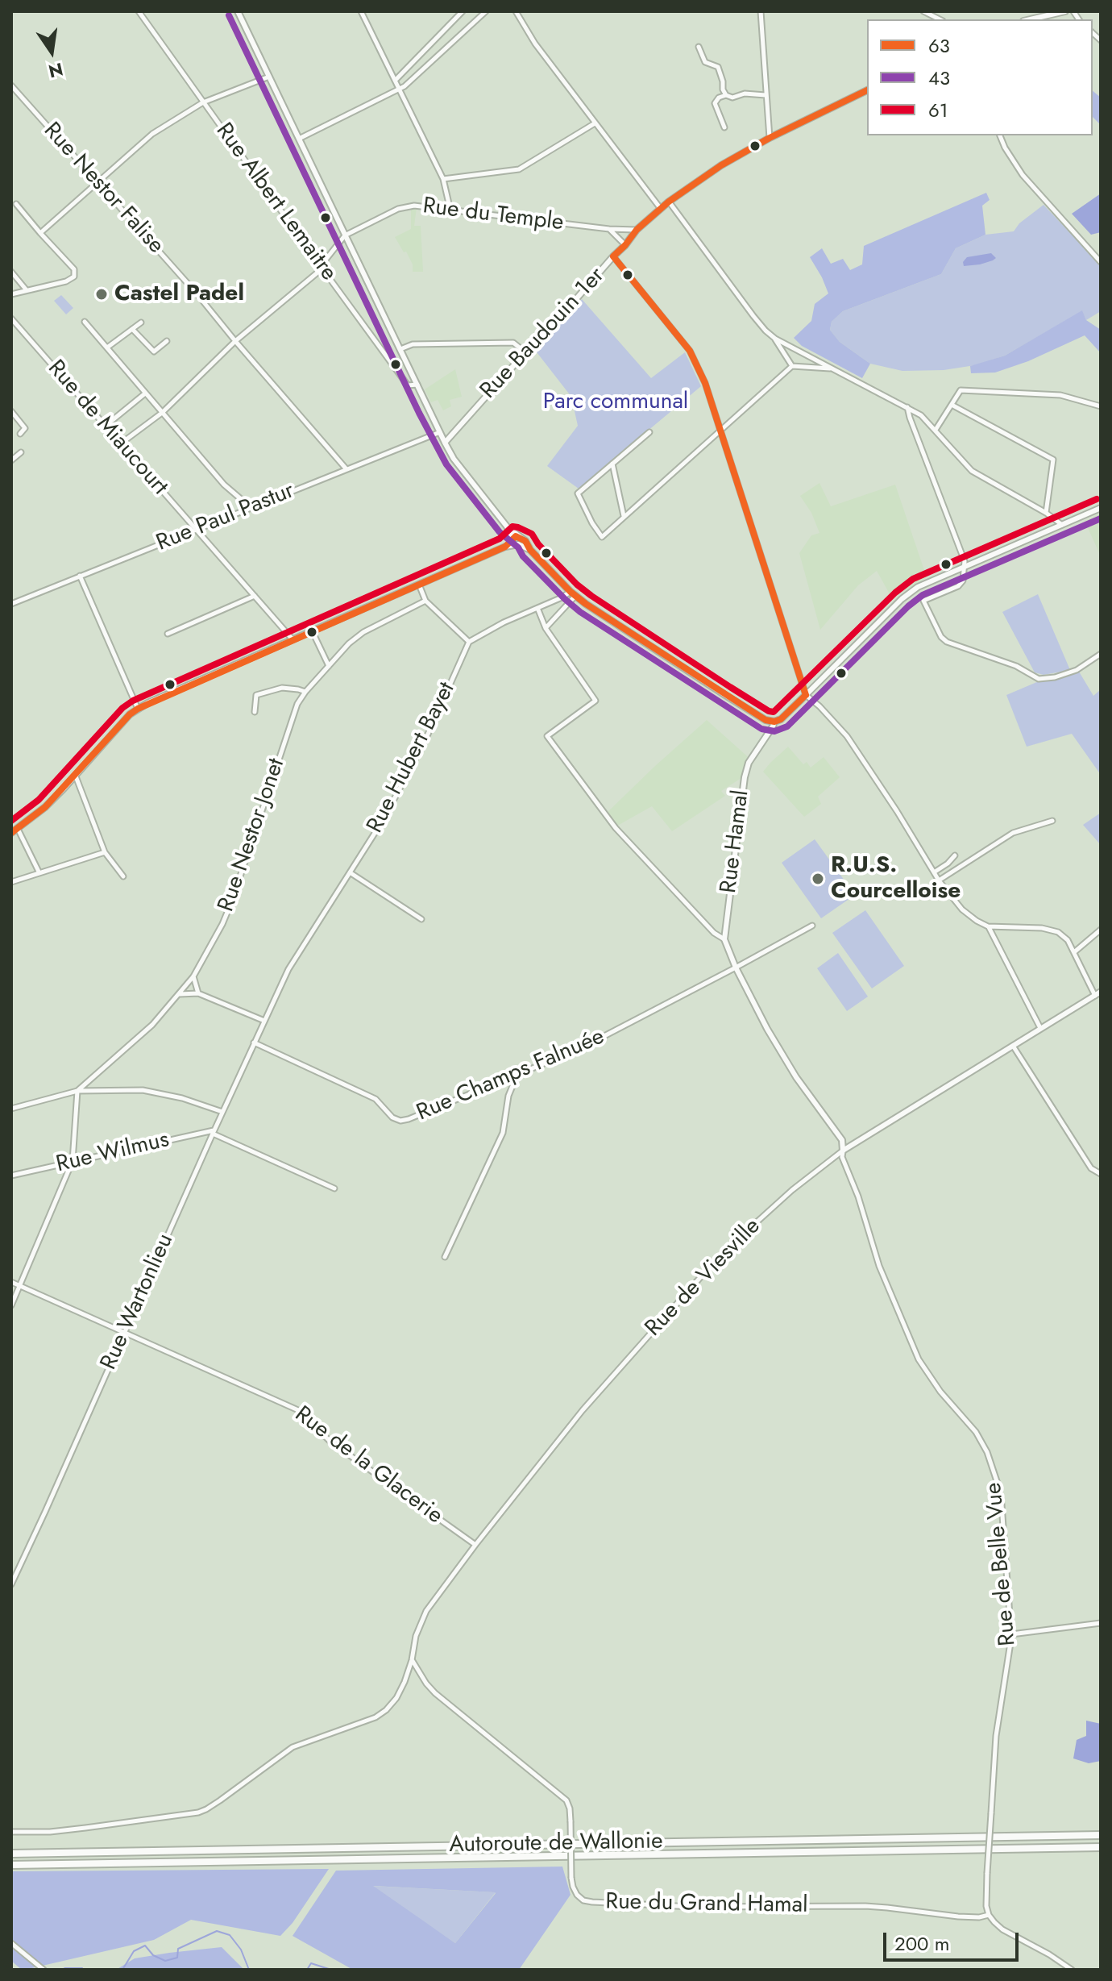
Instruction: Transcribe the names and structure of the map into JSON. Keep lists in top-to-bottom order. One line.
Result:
{"streets":{"highway":["Autoroute de Wallonie"],"main road":["Rue Baudouin 1er","Rue Hamal","Rue de Viesville"],"street":["Rue Nestor Falise","Rue Albert Lemaitre","Rue du Temple","Rue de Miaucourt","Rue Paul Pastur","Rue Hubert Bayet","Rue Nestor Jonet","Rue Champs Falnuée","Rue Wilmus","Rue Wartonlieu","Rue de la Glacerie","Rue de Belle Vue","Rue du Grand Hamal"]},"crossings":[["Rue Nestor Falise","Rue Paul Pastur"],["Rue du Temple","Rue Baudouin 1er"],["Rue de Miaucourt","Rue Paul Pastur"],["Rue Hubert Bayet","Rue Wartonlieu"],["Rue Hamal","Rue Champs Falnuée"],["Rue Hamal","Rue de Viesville"],["Rue Hamal","Rue de Belle Vue"],["Rue Champs Falnuée","Rue Wartonlieu"],["Rue Wilmus","Rue Wartonlieu"],["Rue de Viesville","Rue de la Glacerie"],["Rue de Viesville","Rue de Belle Vue"],["Rue de Viesville","Rue du Grand Hamal"],["Rue Wartonlieu","Rue de la Glacerie"],["Rue de Belle Vue","Rue du Grand Hamal"]],"parks":["Parc communal"],"places":["Castel Padel","R.U.S. Courcelloise"],"lines":["transit line 43","transit line 63","transit line 61"],"legend":["63","43","61"],"scale_bar":"200 m","north":"bottom"}
